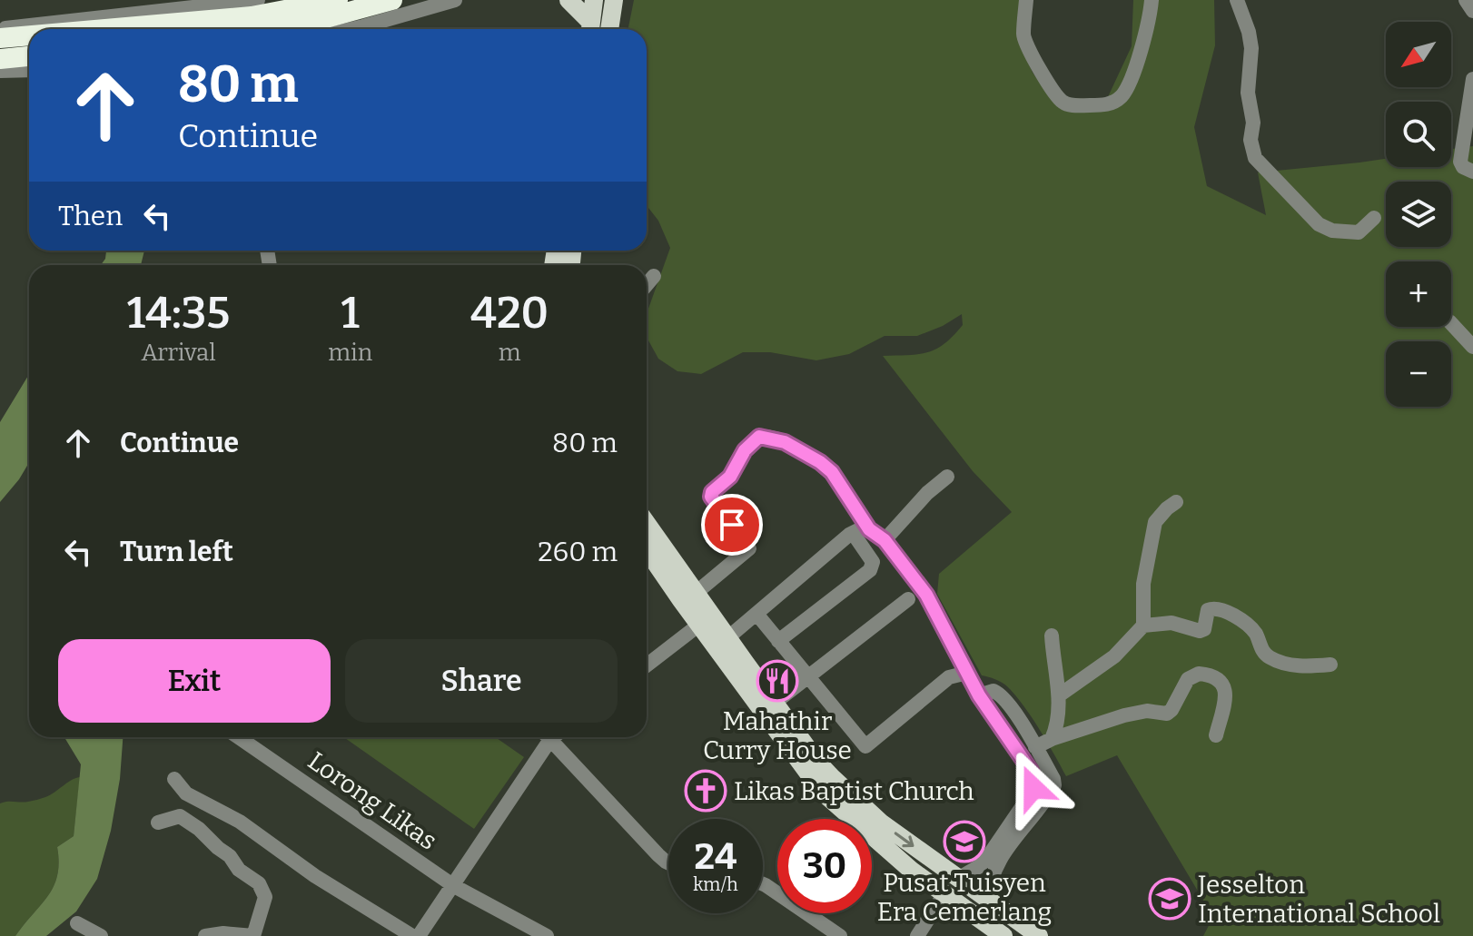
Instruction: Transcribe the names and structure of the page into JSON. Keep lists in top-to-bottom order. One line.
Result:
{"streets":{"street":["Lorong Likas"]},"places":{"restaurant":["Mahathir Curry House"],"church":["Likas Baptist Church"],"school or university":["Pusat Tuisyen Era Cemerlang","Jesselton International School"]},"north":"bottom left","page":{"map_buttons":["+","−"],"turn":["80 m","Continue"],"then":"Then","eta":["14:35","Arrival","1","min","420","m"],"list":[{"name":"Continue","value":"80 m"},{"name":"Turn left","value":"260 m"}],"buttons":["Exit","Share"],"speed":"24 km/h","limit":"30"}}
